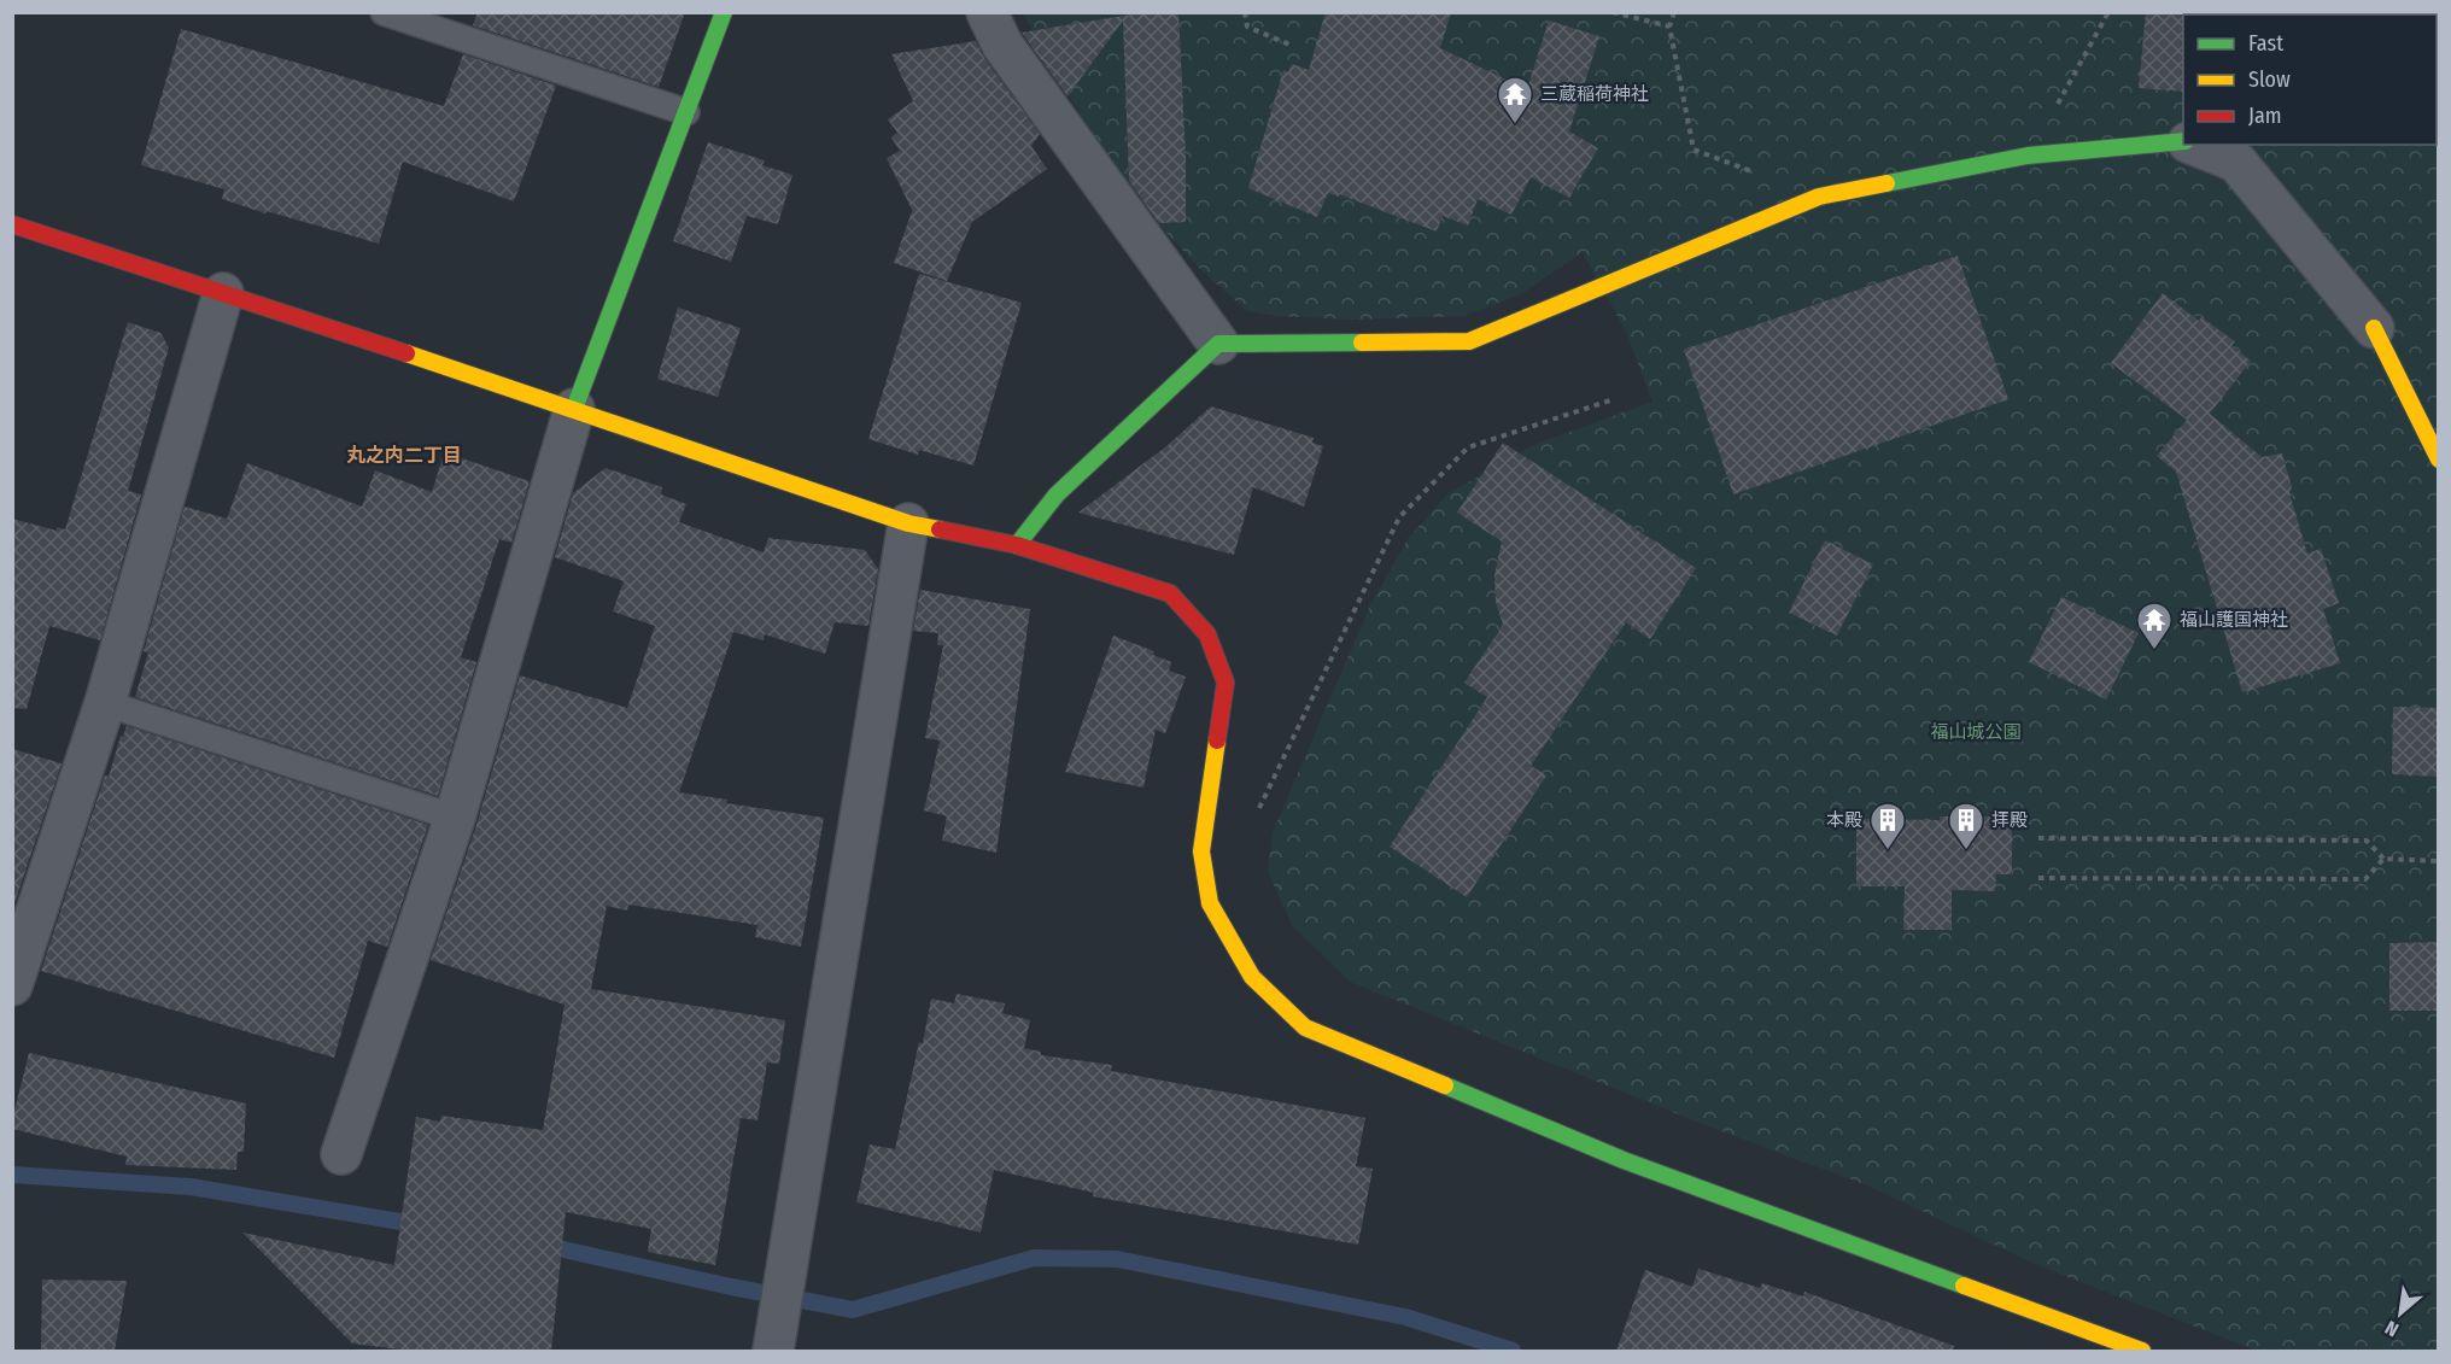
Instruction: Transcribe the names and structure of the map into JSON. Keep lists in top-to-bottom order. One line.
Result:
{"districts":["丸之内二丁目"],"parks":["福山城公園"],"places":{"temple":["三蔵稲荷神社","福山護国神社"],"building":["本殿","拝殿"]},"legend":["Fast","Slow","Jam"],"north":"bottom left"}
